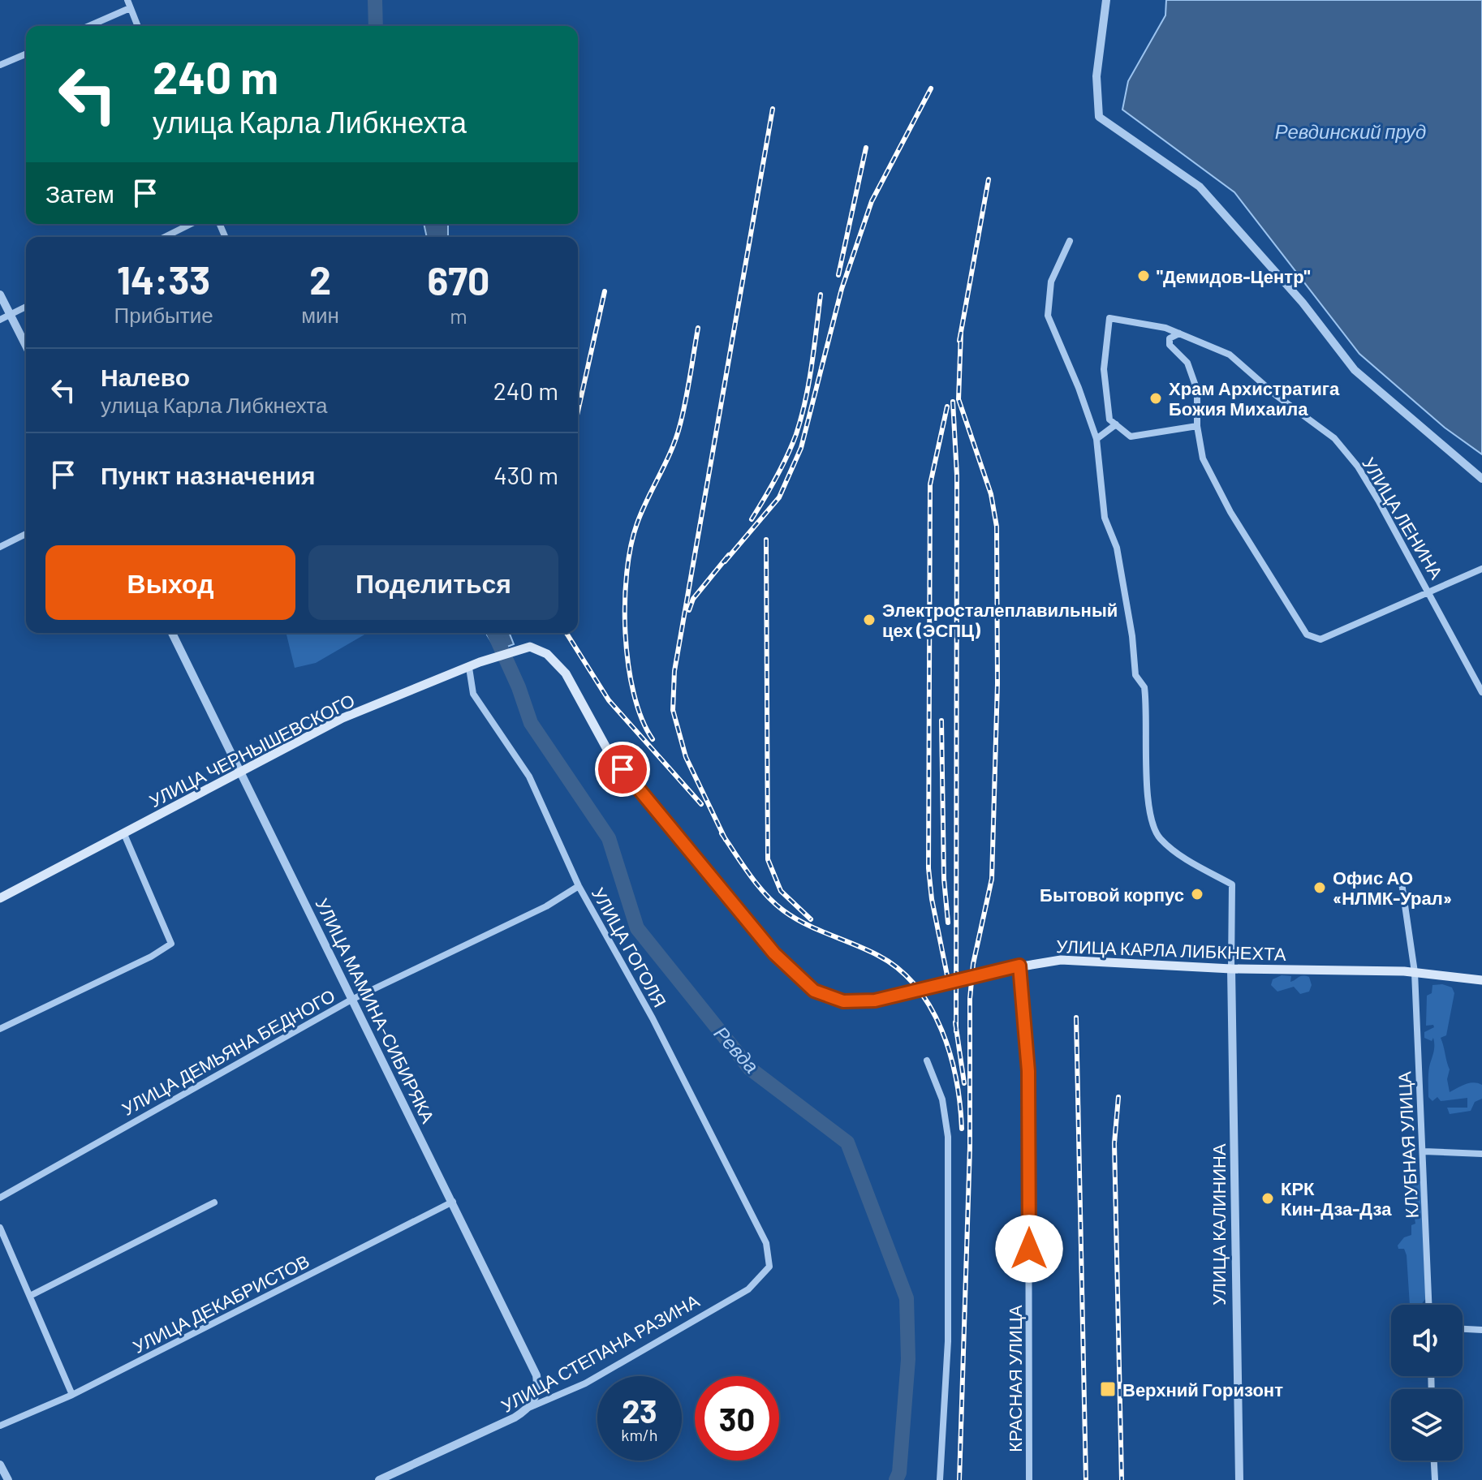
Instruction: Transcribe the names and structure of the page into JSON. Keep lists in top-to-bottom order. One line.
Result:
{"streets":{"main road":["УЛИЦА ЧЕРНЫШЕВСКОГО","УЛИЦА КАРЛА ЛИБКНЕХТА"],"street":["УЛИЦА ЛЕНИНА","УЛИЦА ГОГОЛЯ","УЛИЦА МАМИНА-СИБИРЯКА","УЛИЦА ДЕМЬЯНА БЕДНОГО","КЛУБНАЯ УЛИЦА","УЛИЦА КАЛИНИНА","УЛИЦА ДЕКАБРИСТОВ","УЛИЦА СТЕПАНА РАЗИНА","КРАСНАЯ УЛИЦА"]},"crossings":[["УЛИЦА ЧЕРНЫШЕВСКОГО","УЛИЦА ГОГОЛЯ"],["УЛИЦА ЧЕРНЫШЕВСКОГО","УЛИЦА КАРЛА ЛИБКНЕХТА"],["УЛИЦА ЧЕРНЫШЕВСКОГО","УЛИЦА МАМИНА-СИБИРЯКА"],["УЛИЦА ГОГОЛЯ","УЛИЦА ДЕМЬЯНА БЕДНОГО"],["УЛИЦА ГОГОЛЯ","УЛИЦА СТЕПАНА РАЗИНА"],["УЛИЦА КАРЛА ЛИБКНЕХТА","КЛУБНАЯ УЛИЦА"],["УЛИЦА КАРЛА ЛИБКНЕХТА","УЛИЦА КАЛИНИНА"],["УЛИЦА КАРЛА ЛИБКНЕХТА","КРАСНАЯ УЛИЦА"],["УЛИЦА МАМИНА-СИБИРЯКА","УЛИЦА ДЕМЬЯНА БЕДНОГО"],["УЛИЦА МАМИНА-СИБИРЯКА","УЛИЦА ДЕКАБРИСТОВ"],["УЛИЦА МАМИНА-СИБИРЯКА","УЛИЦА СТЕПАНА РАЗИНА"]],"water":["Ревдинский пруд","Ревда"],"places":{"other":["\"Демидов-Центр\"","Храм Архистратига Божия Михаила","Электросталеплавильный цех (ЭСПЦ)","Офис АО «НЛМК-Урал»","Бытовой корпус","КРК Кин-Дза-Дза"],"transit":["Верхний Горизонт"]},"page":{"turn":["240 m","улица Карла Либкнехта"],"then":"Затем","eta":["14:33","Прибытие","2","мин","670","m"],"list":[{"name":"Налево","note":"улица Карла Либкнехта","value":"240 m"},{"name":"Пункт назначения","value":"430 m"}],"buttons":["Выход","Поделиться"],"speed":"23 km/h","limit":"30"}}
